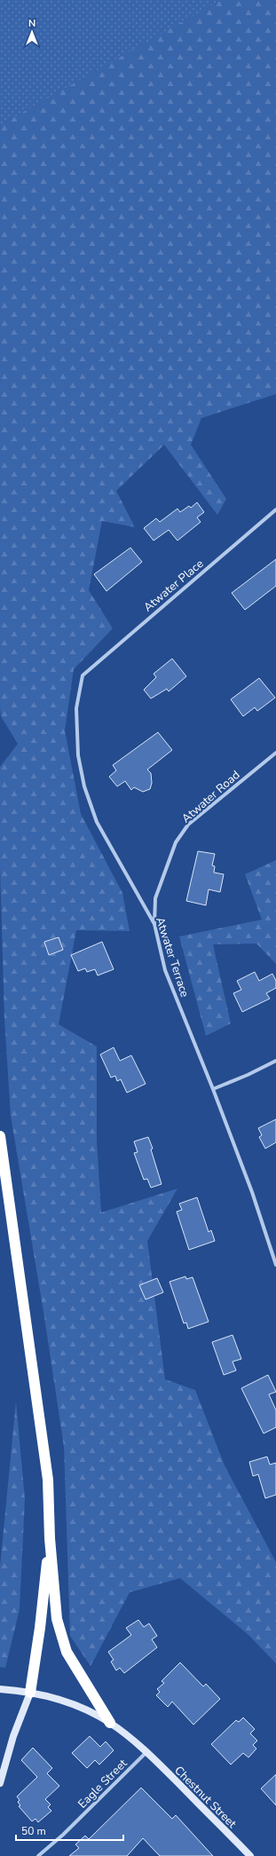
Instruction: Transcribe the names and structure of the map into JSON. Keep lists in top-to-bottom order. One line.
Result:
{"streets":{"main road":["Chestnut Street"],"street":["Atwater Place","Atwater Road","Atwater Terrace","Eagle Street"]},"crossings":[["Atwater Place","Atwater Terrace"],["Atwater Road","Atwater Terrace"],["Eagle Street","Chestnut Street"]],"scale_bar":"50 m","north":"top"}
